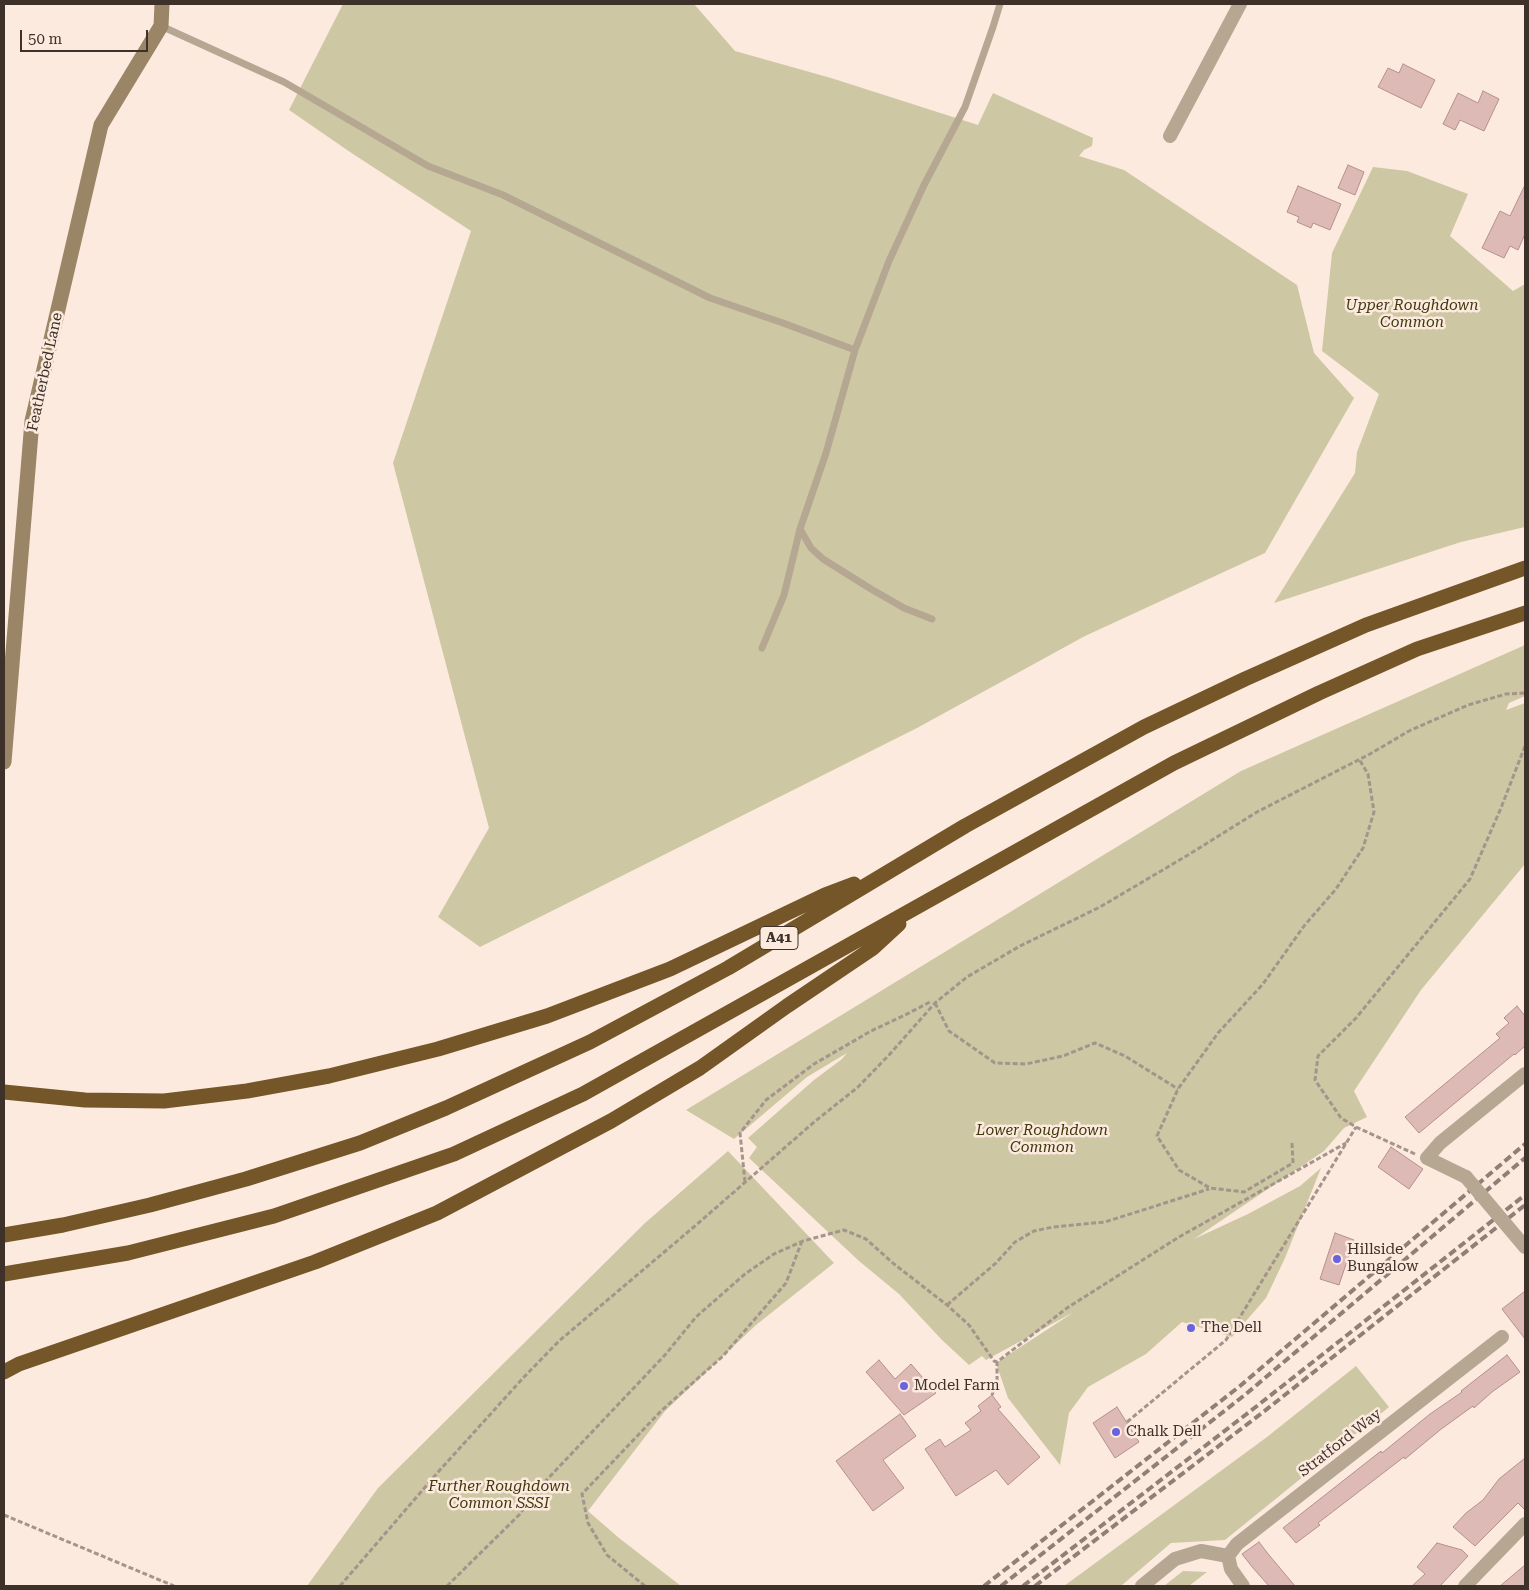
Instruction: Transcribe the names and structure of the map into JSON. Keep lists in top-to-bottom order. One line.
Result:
{"streets":{"highway":["A41"],"street":["Featherbed Lane","Stratford Way"]},"parks":["Upper Roughdown Common","Lower Roughdown Common","Further Roughdown Common SSSI"],"places":["Hillside Bungalow","The Dell","Model Farm","Chalk Dell"],"scale_bar":"50 m"}
